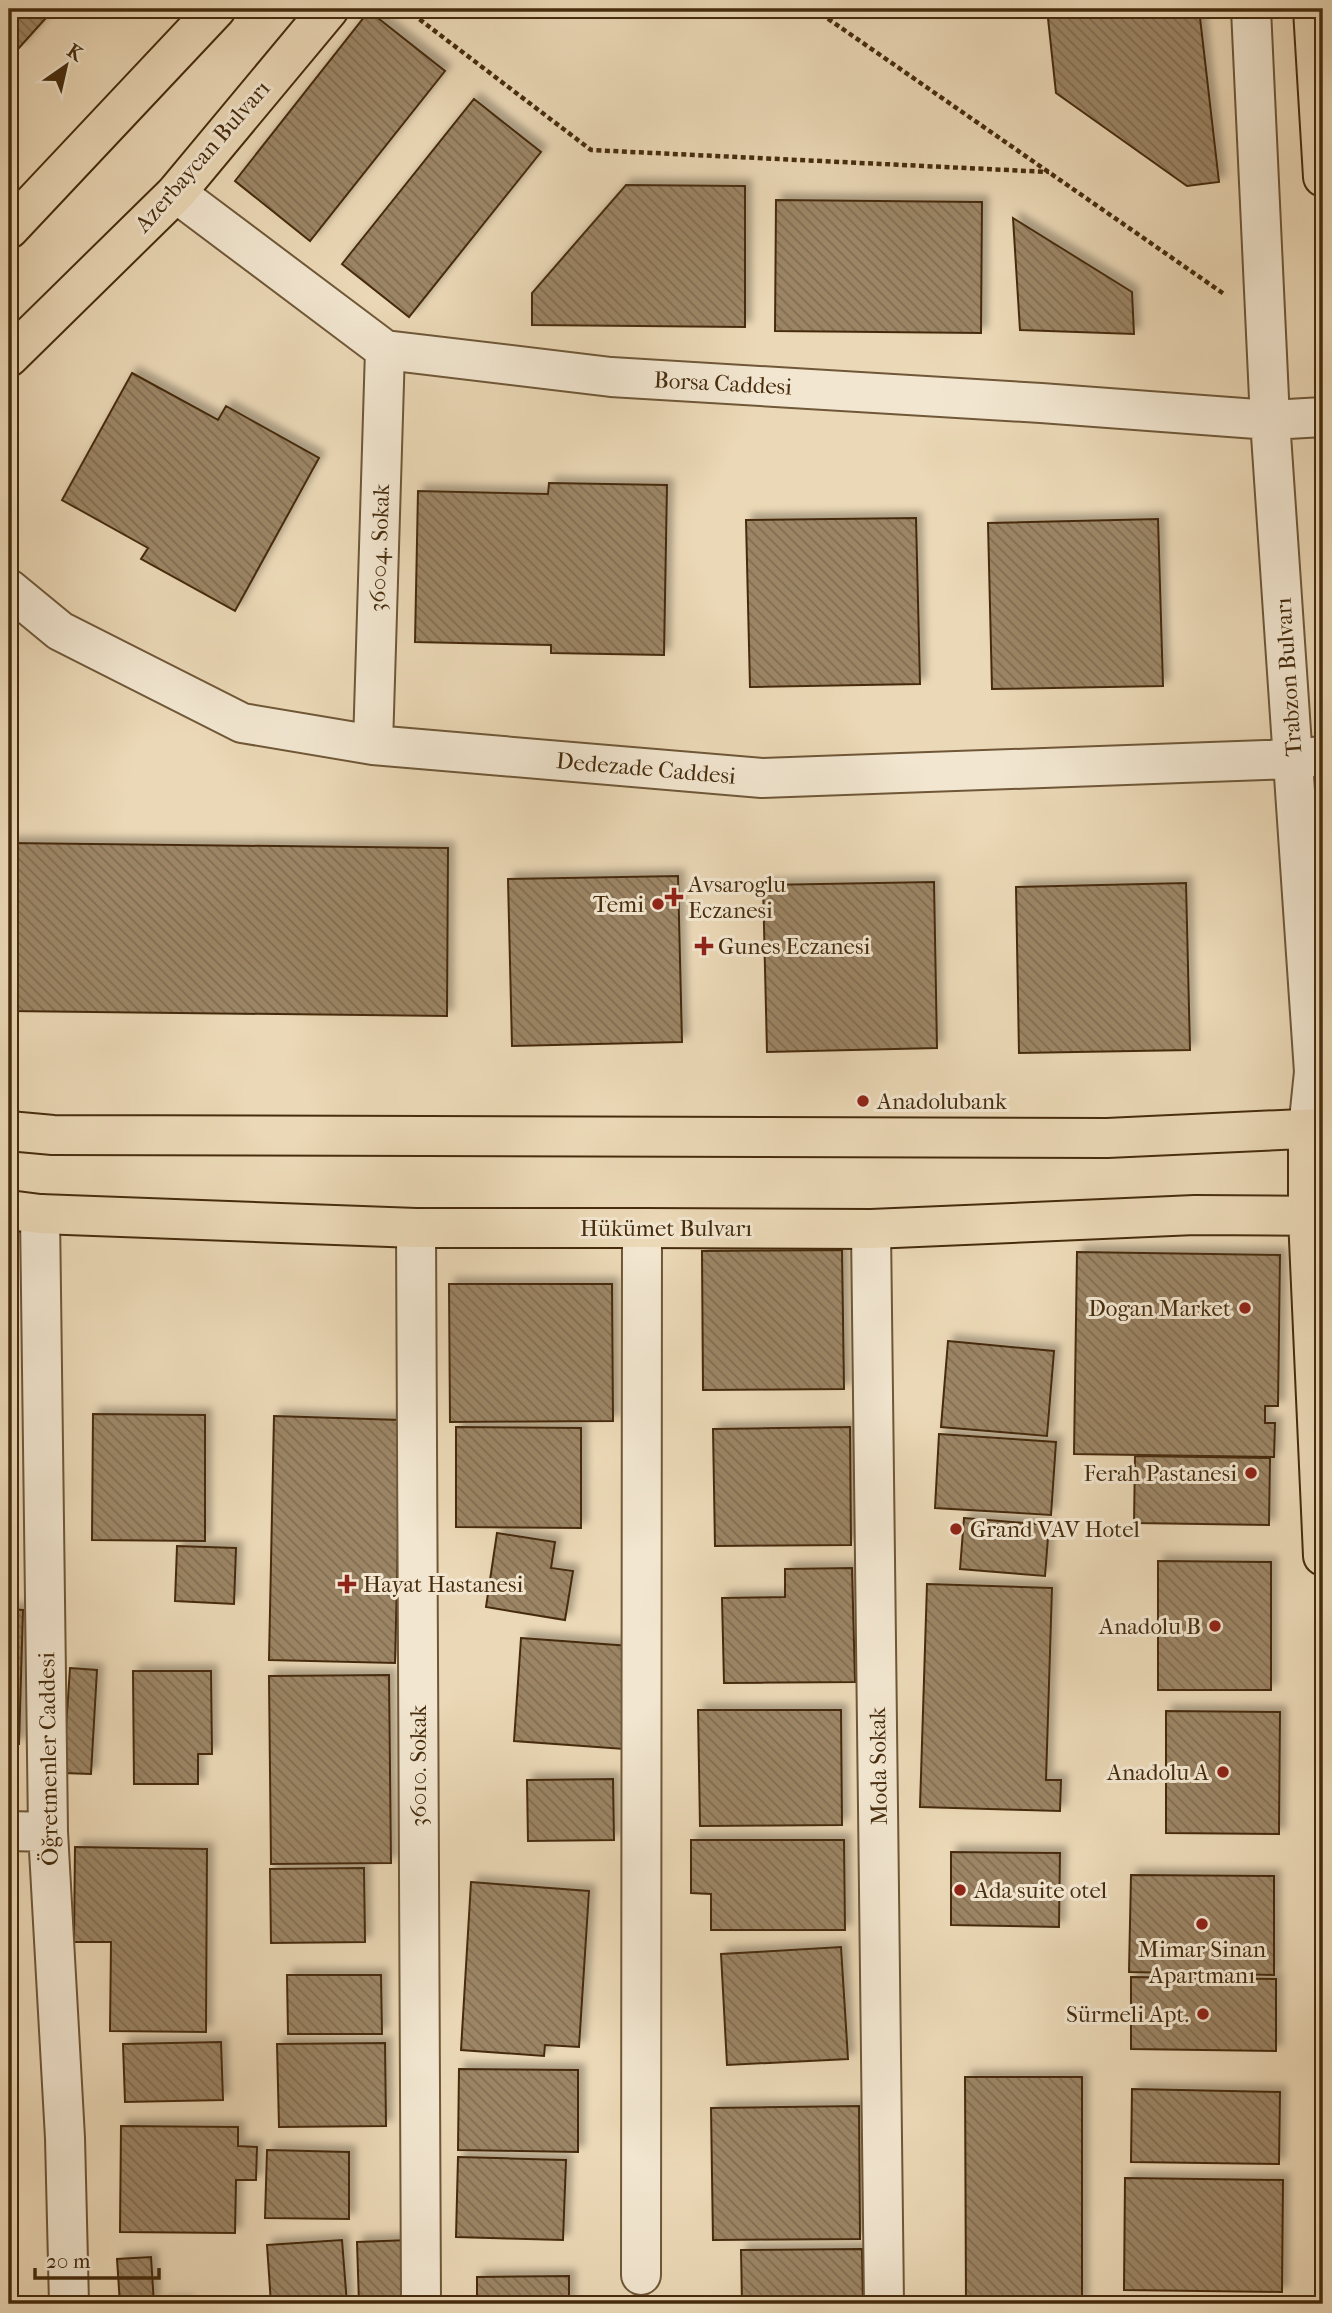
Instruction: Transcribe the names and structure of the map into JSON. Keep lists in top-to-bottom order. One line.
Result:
{"streets":{"main road":["Azerbaycan Bulvarı","Trabzon Bulvarı","Hükümet Bulvarı"],"street":["Borsa Caddesi","36004. Sokak","Dedezade Caddesi","Öğretmenler Caddesi","36010. Sokak","Moda Sokak"]},"crossings":[["Azerbaycan Bulvarı","Borsa Caddesi"],["Borsa Caddesi","36004. Sokak"],["Borsa Caddesi","Trabzon Bulvarı"],["36004. Sokak","Dedezade Caddesi"],["Trabzon Bulvarı","Dedezade Caddesi"],["Trabzon Bulvarı","Hükümet Bulvarı"],["Hükümet Bulvarı","Öğretmenler Caddesi"],["Hükümet Bulvarı","36010. Sokak"],["Hükümet Bulvarı","Moda Sokak"]],"places":{"health":["Avsaroglu Eczanesi","Gunes Eczanesi","Hayat Hastanesi"],"other":["Temi","Anadolubank","Dogan Market","Ferah Pastanesi","Grand VAV Hotel","Anadolu B","Anadolu A","Ada suite otel","Mimar Sinan Apartmanı","Sürmeli Apt."]},"scale_bar":"20 m","north":"top right"}
